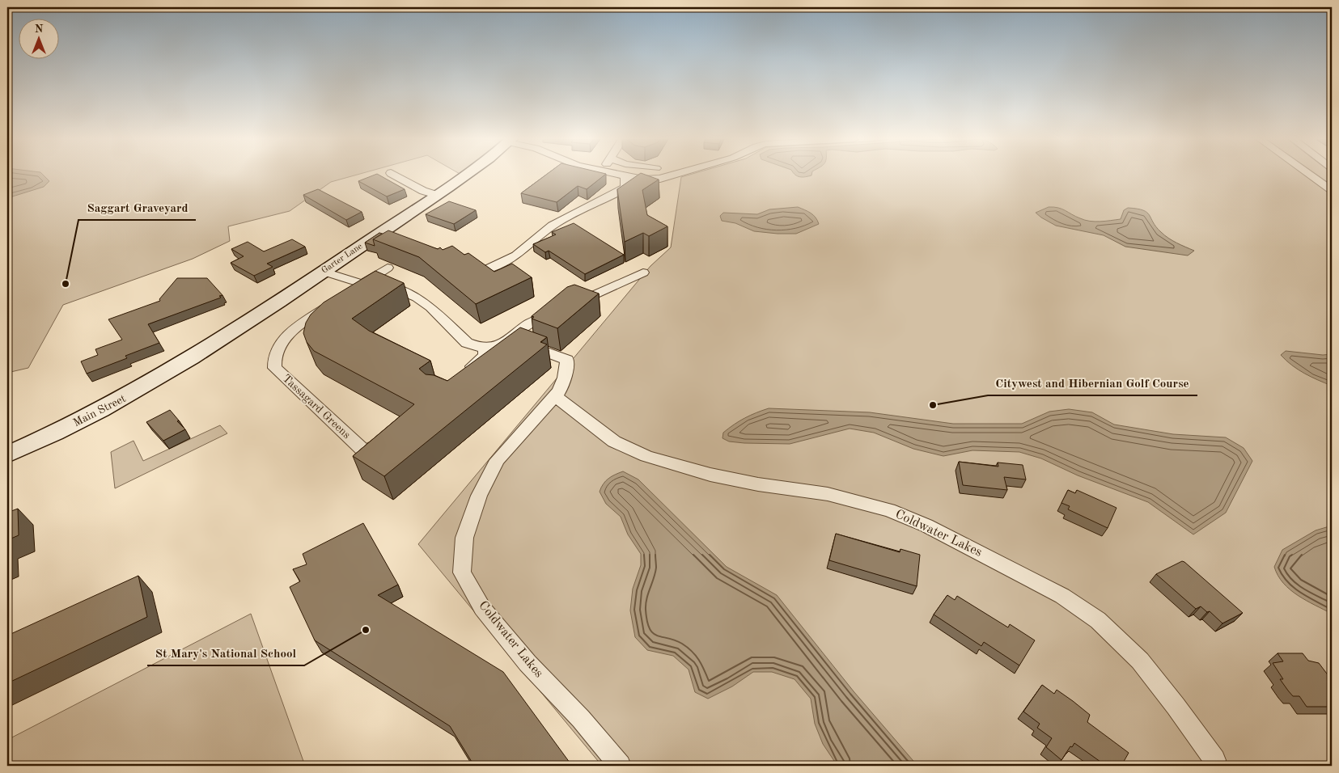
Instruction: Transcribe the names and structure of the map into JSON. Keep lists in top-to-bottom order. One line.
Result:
{"streets":{"street":["Garter Lane","Tassagard Greens","Main Street","Coldwater Lakes"]},"crossings":[["Garter Lane","Main Street"]],"places":["Saggart Graveyard","Citywest and Hibernian Golf Course","St Mary's National School"],"north":"top"}
